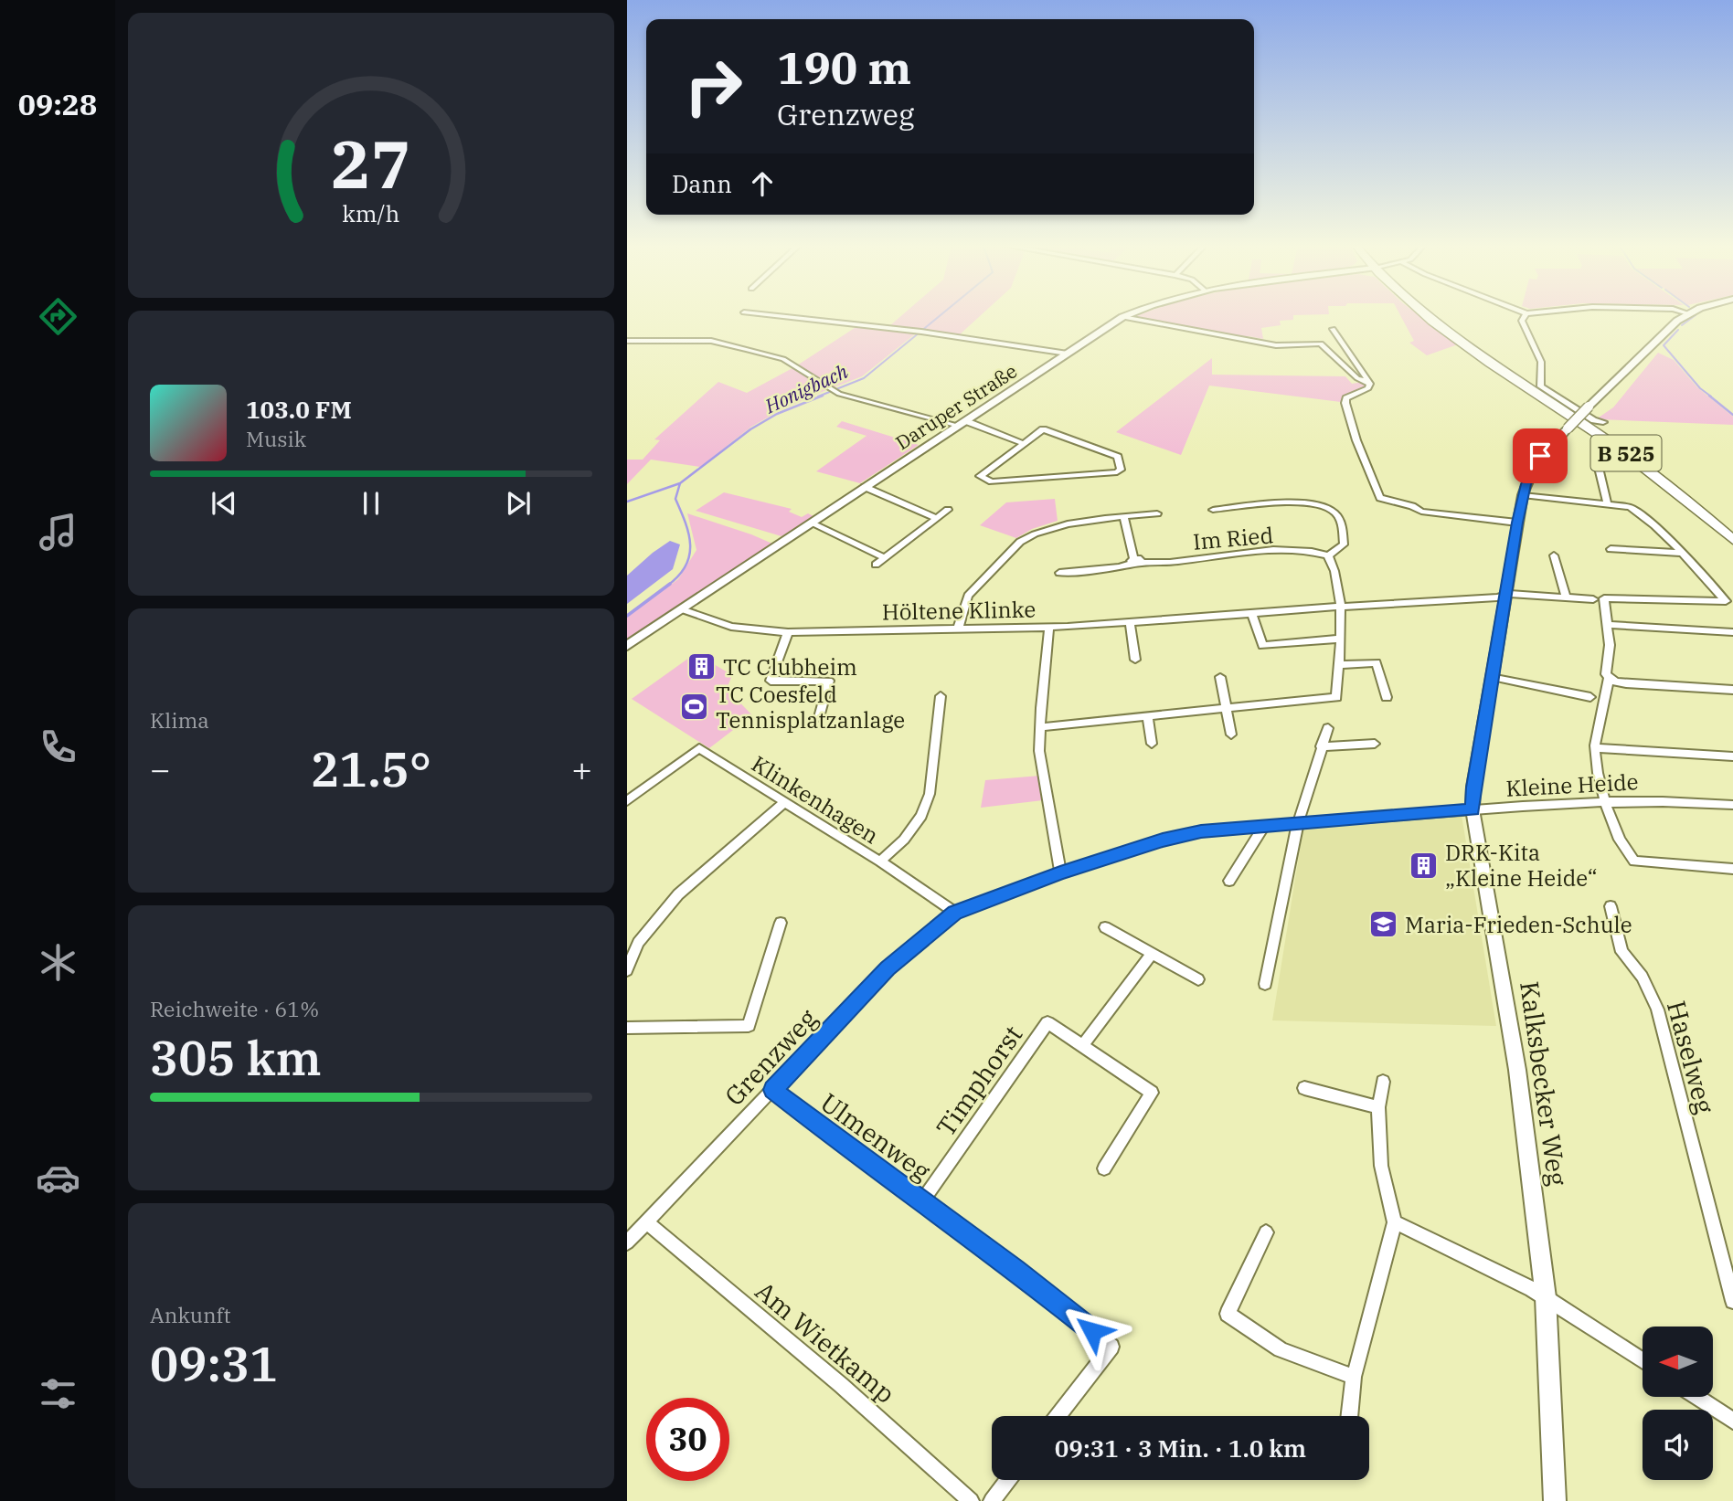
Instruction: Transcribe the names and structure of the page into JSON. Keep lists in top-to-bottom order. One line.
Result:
{"streets":{"main road":["B 525"],"street":["Daruper Straße","Im Ried","Höltene Klinke","Kleine Heide","Klinkenhagen","Grenzweg","Haselweg","Timphorst","Kalksbecker Weg","Ulmenweg","Am Wietkamp"]},"crossings":[["Daruper Straße","Höltene Klinke"],["Höltene Klinke","Kalksbecker Weg"],["Kleine Heide","Klinkenhagen"],["Kleine Heide","Grenzweg"],["Kleine Heide","Kalksbecker Weg"],["Klinkenhagen","Grenzweg"],["Grenzweg","Ulmenweg"],["Grenzweg","Am Wietkamp"],["Timphorst","Ulmenweg"]],"water":["Honigbach"],"places":{"building":["TC Clubheim","DRK-Kita „Kleine Heide“"],"sports":["TC Coesfeld Tennisplatzanlage"],"school or university":["Maria-Frieden-Schule"]},"north":"left","page":{"tabs":"09:28","turn":["190 m","Grenzweg"],"then":"Dann","song":["103.0 FM","Musik"],"tile":["Klima",["Reichweite · 61%","305 km"],["Ankunft","09:31"]],"heat":["−","21.5°","+"],"limit":"30","trip":"09:31 · 3 Min. · 1.0 km","gauge":["27","km/h"]}}
